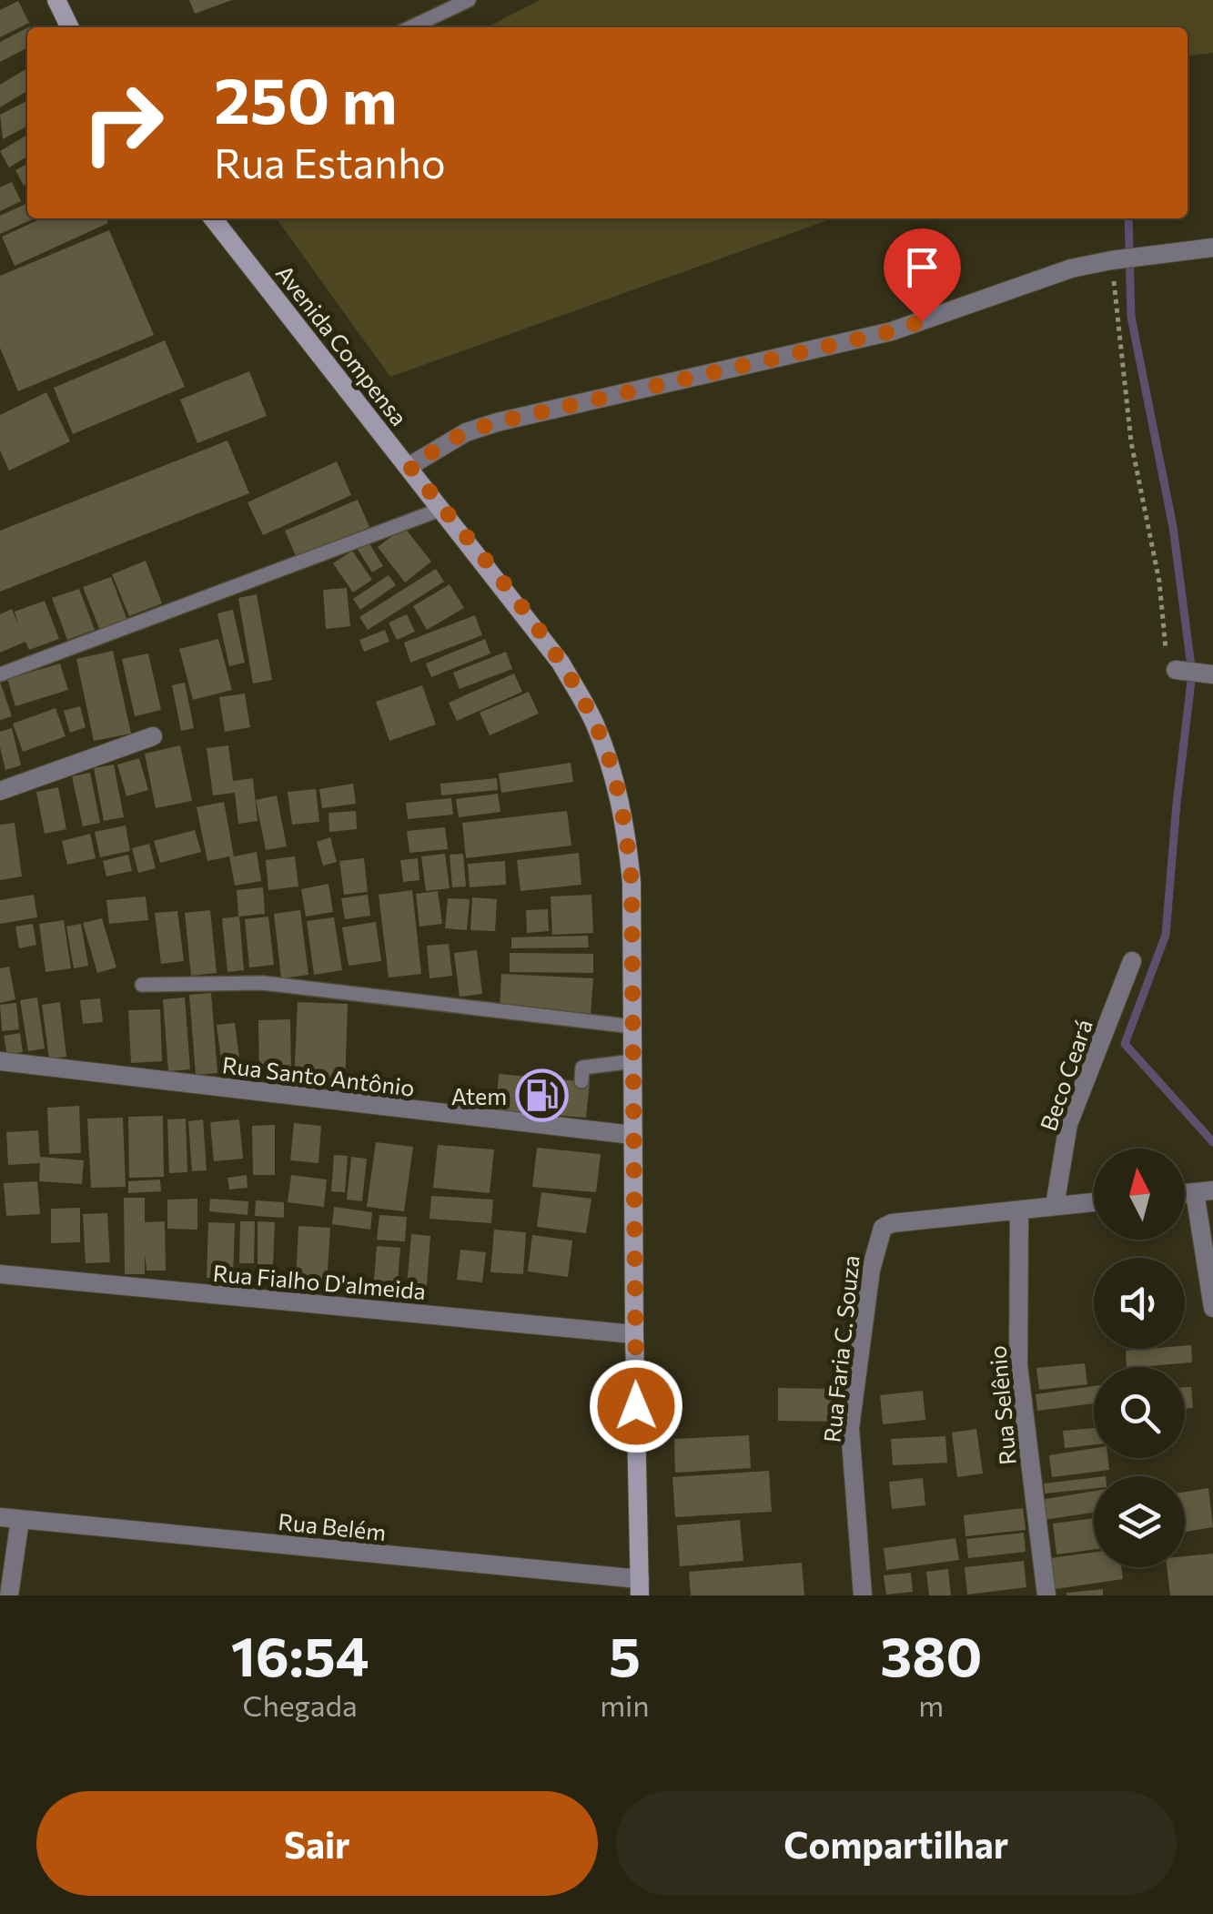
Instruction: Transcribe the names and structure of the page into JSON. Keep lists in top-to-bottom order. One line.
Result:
{"streets":{"street":["Avenida Compensa","Beco Ceará","Rua Santo Antônio","Rua Fialho D'almeida","Rua Faria C. Souza","Rua Selênio","Rua Belém"]},"crossings":[["Avenida Compensa","Rua Santo Antônio"],["Avenida Compensa","Rua Fialho D'almeida"],["Avenida Compensa","Rua Belém"],["Rua Faria C. Souza","Rua Selênio"]],"places":{"fuel station":["Atem"]},"north":"top","page":{"turn":["250 m","Rua Estanho"],"eta":["16:54","Chegada","5","min","380","m"],"buttons":["Sair","Compartilhar"]}}
